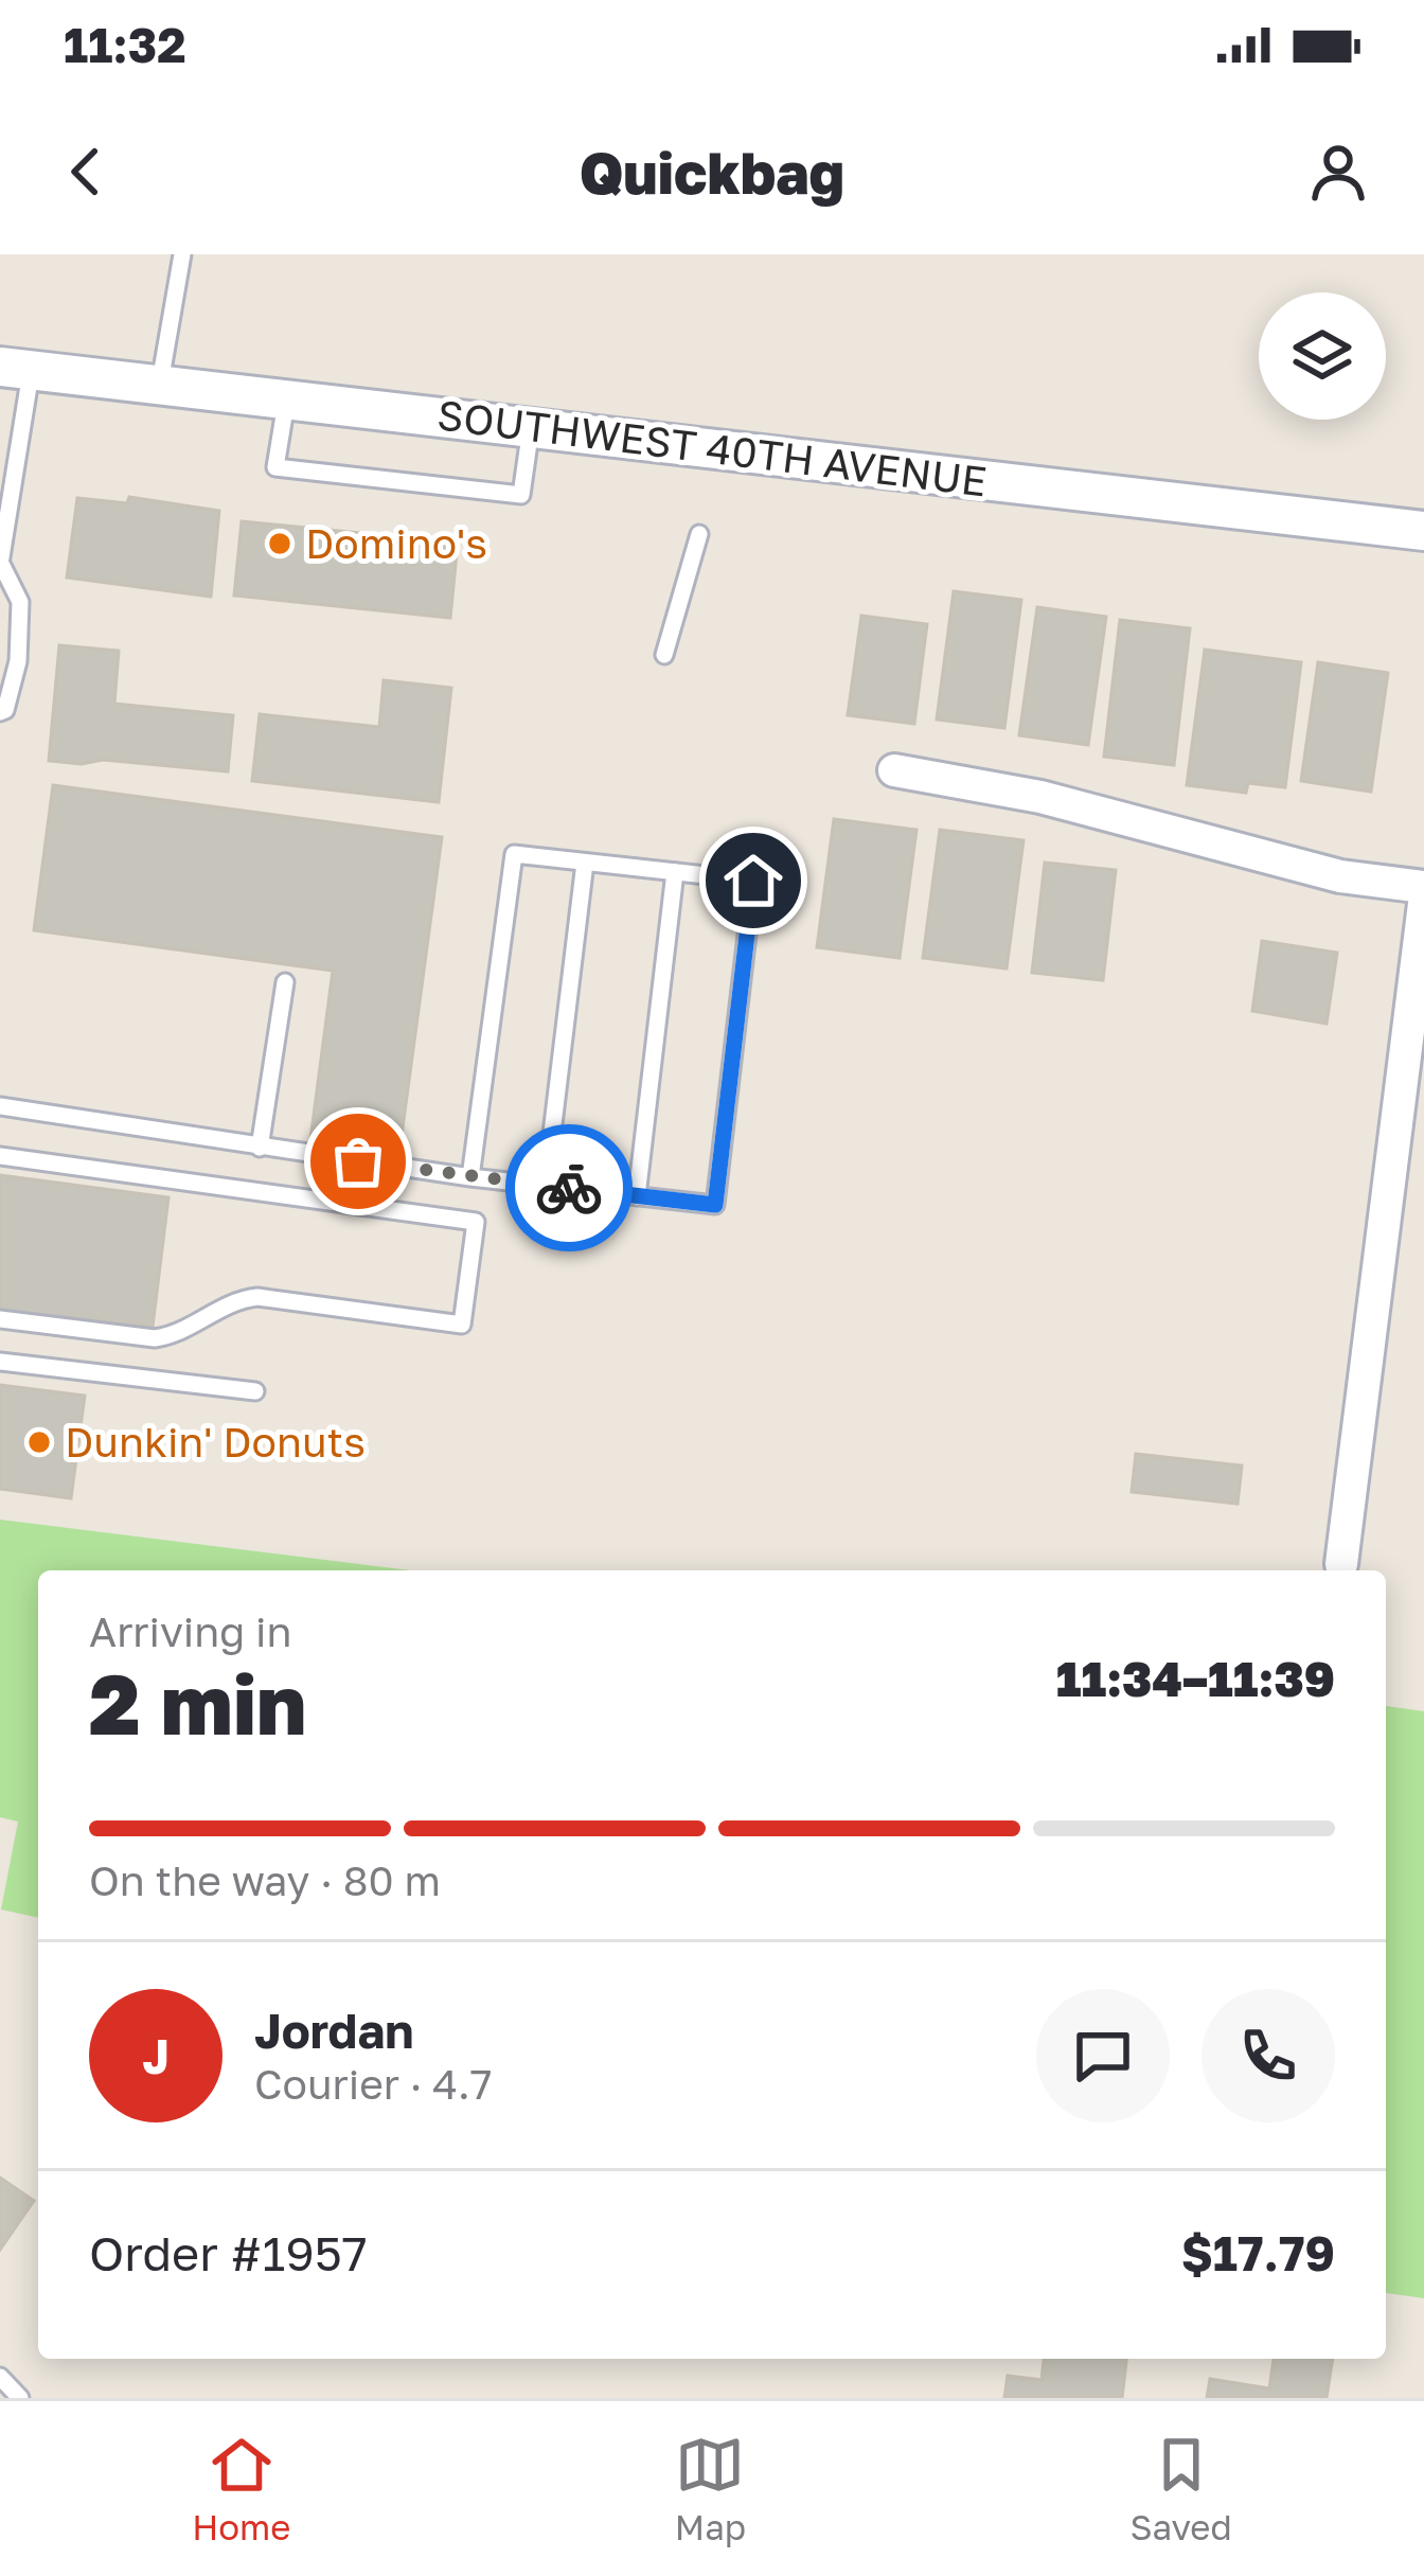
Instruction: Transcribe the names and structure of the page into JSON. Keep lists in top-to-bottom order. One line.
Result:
{"streets":{"street":["SOUTHWEST 40TH AVENUE"]},"places":["Domino's","Dunkin' Donuts"],"page":{"status":"11:32","header":"Quickbag","heading":["2 min","Arriving in","11:34–11:39"],"panel":["Jordan","Courier · 4.7","Order #1957","$17.79"],"bar":"On the way · 80 m","round":"J","tabs":["Home","Map","Saved"]}}
